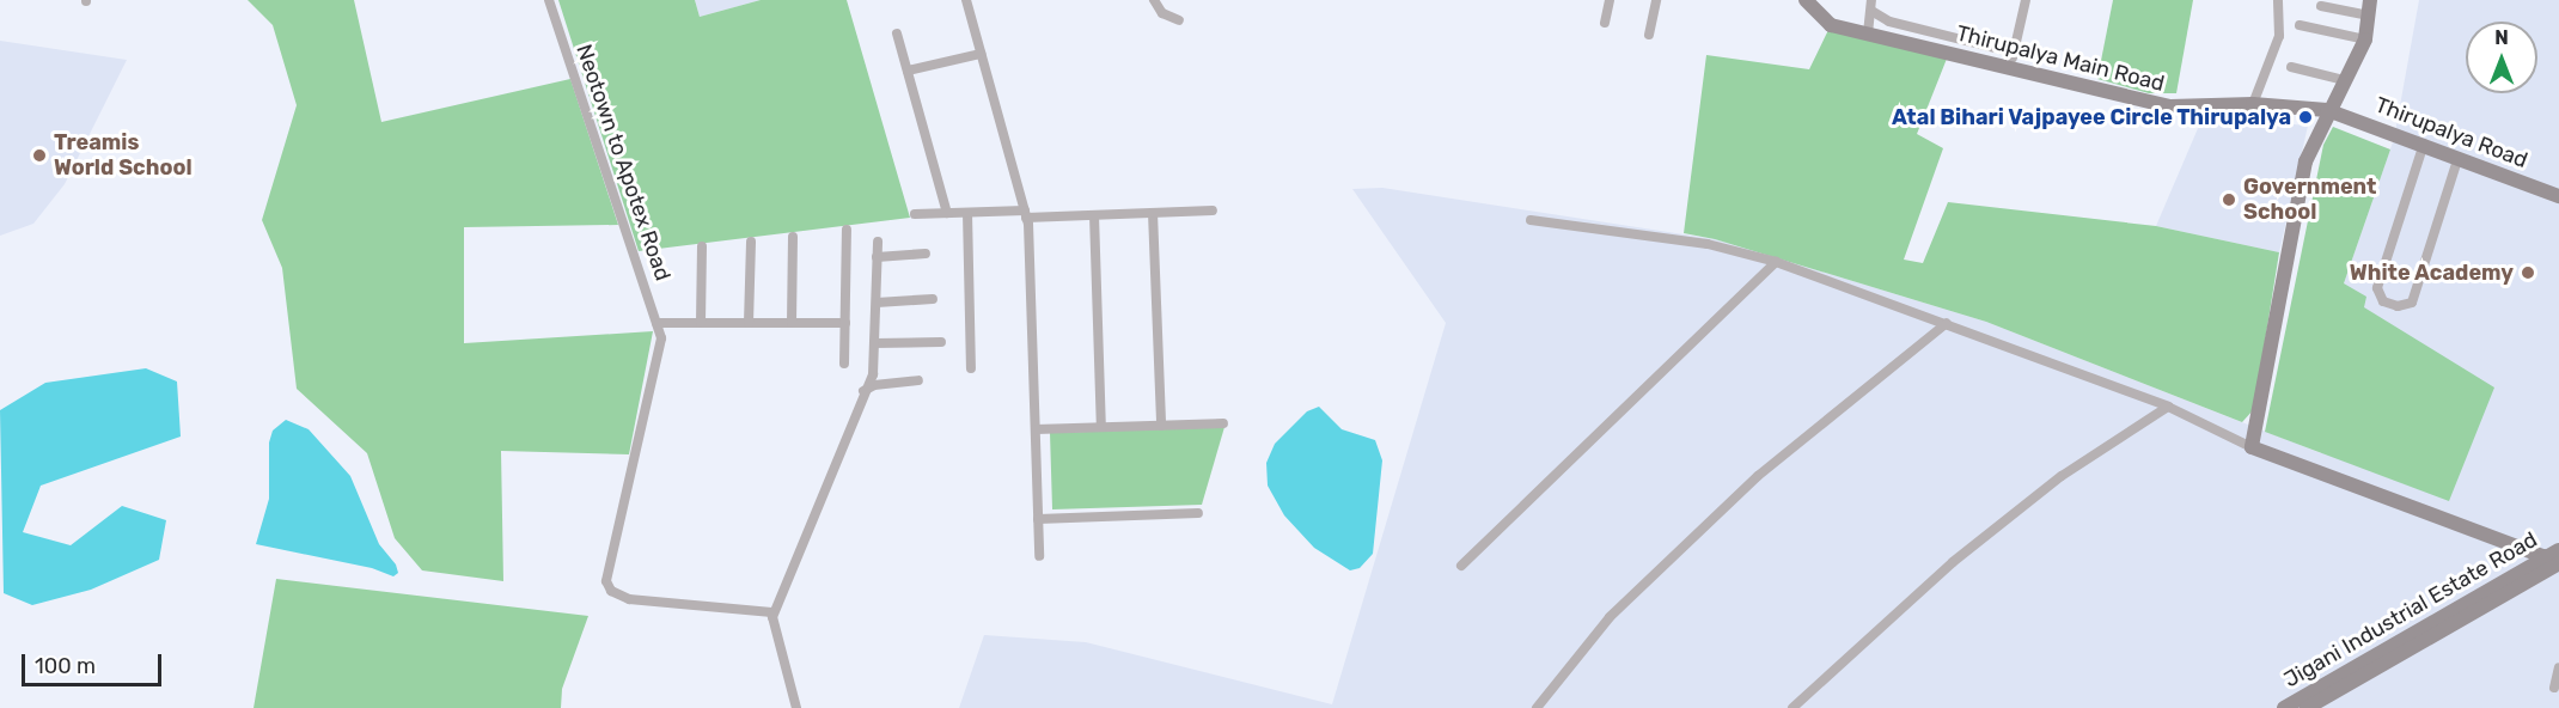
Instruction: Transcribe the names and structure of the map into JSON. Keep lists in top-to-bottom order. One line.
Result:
{"streets":{"street":["Thirupalya Main Road","Thirupalya Road","Neotown to Apotex Road","Jigani Industrial Estate Road"]},"crossings":[["Thirupalya Main Road","Thirupalya Road"]],"places":["Atal Bihari Vajpayee Circle Thirupalya","Treamis World School","Government School","White Academy"],"scale_bar":"100 m","north":"top"}
